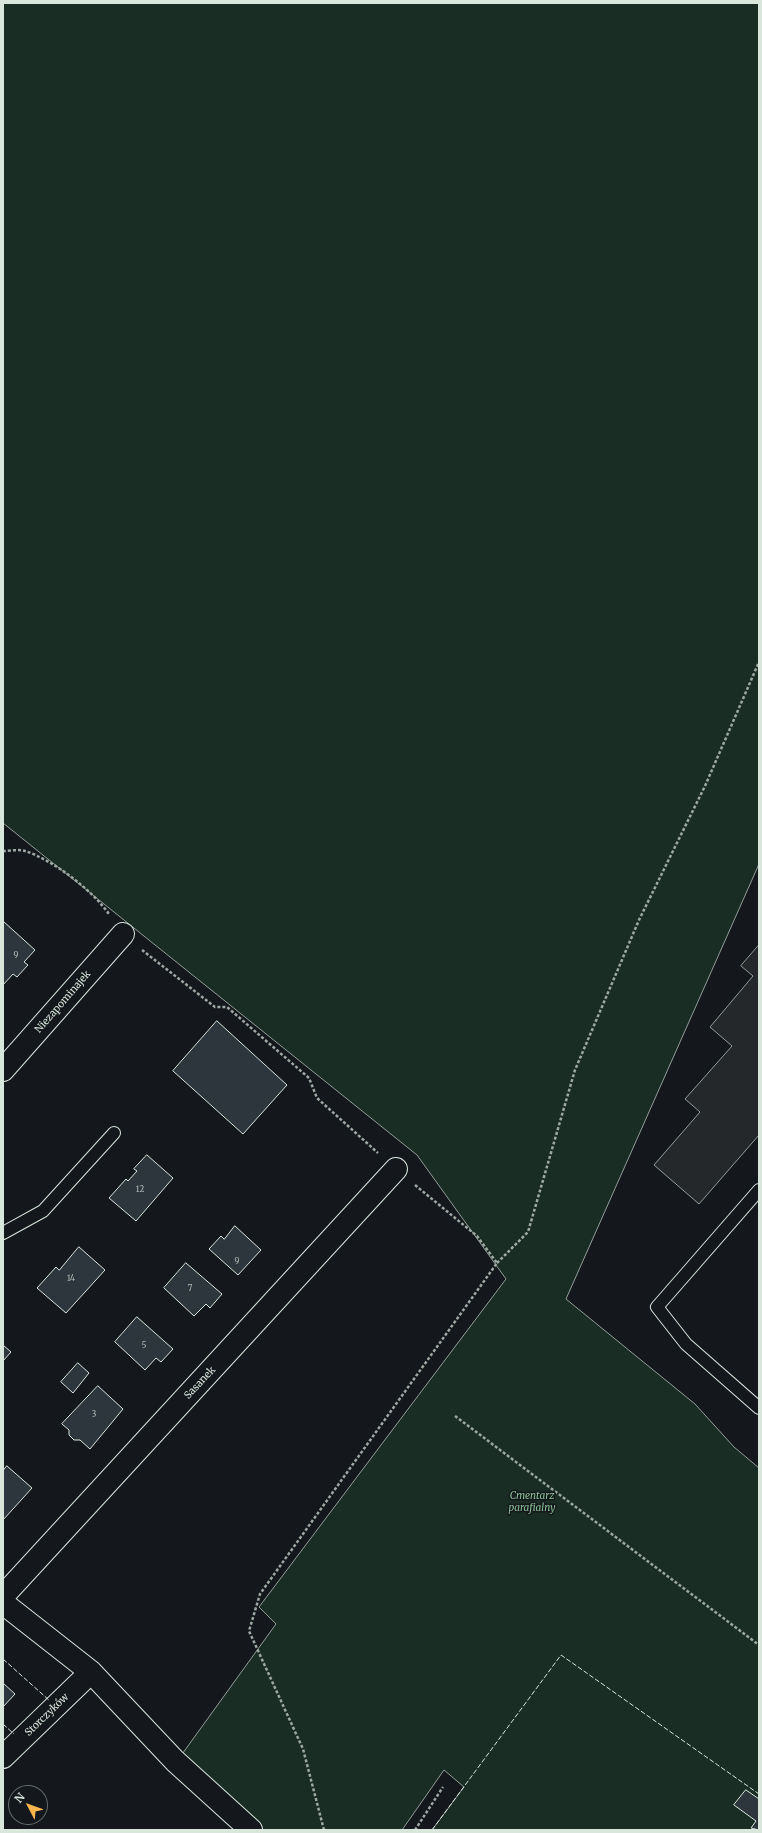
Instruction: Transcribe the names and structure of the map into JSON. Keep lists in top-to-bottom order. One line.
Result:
{"streets":{"street":["Niezapominajek","Sasanek","Storczyków"]},"parks":["Cmentarz parafialny"],"house_numbers":["9","12","9","14","7","5","3"],"north":"top left"}
